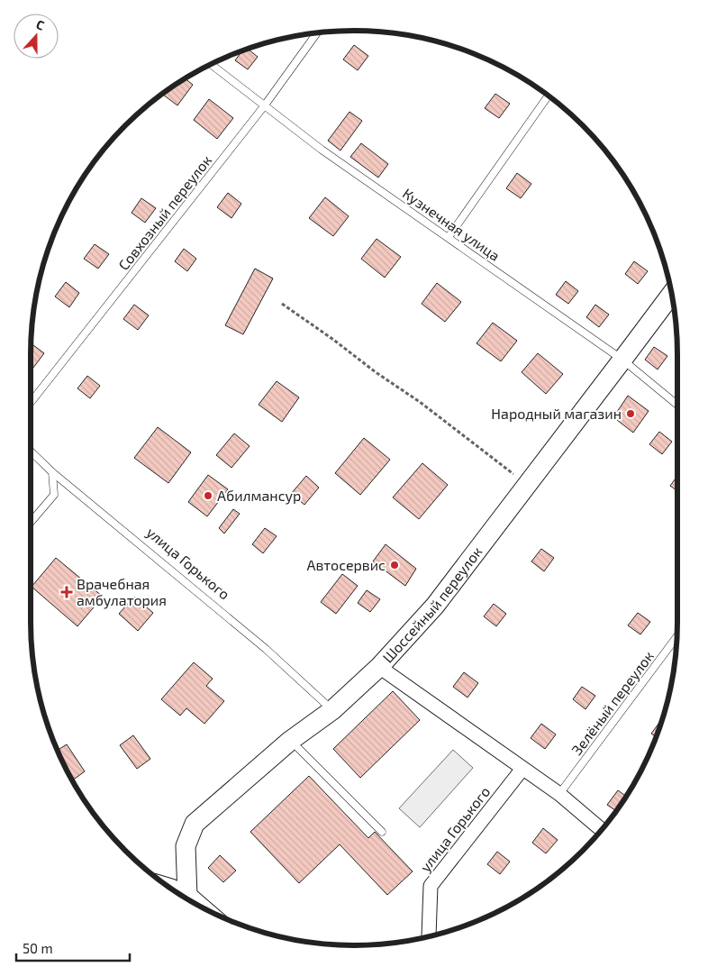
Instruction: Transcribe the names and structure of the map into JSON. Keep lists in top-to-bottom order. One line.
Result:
{"streets":{"main road":["Шоссейный переулок"],"street":["улица Горького"],"lane":["Совхозный переулок","Кузнечная улица","Зелёный переулок"]},"crossings":[["Совхозный переулок","Кузнечная улица"],["Кузнечная улица","Шоссейный переулок"],["улица Горького","Шоссейный переулок"]],"places":{"other":["Народный магазин","Абилмансур","Автосервис"],"health":["Врачебная амбулатория"]},"scale_bar":"50 m","north":"top"}
